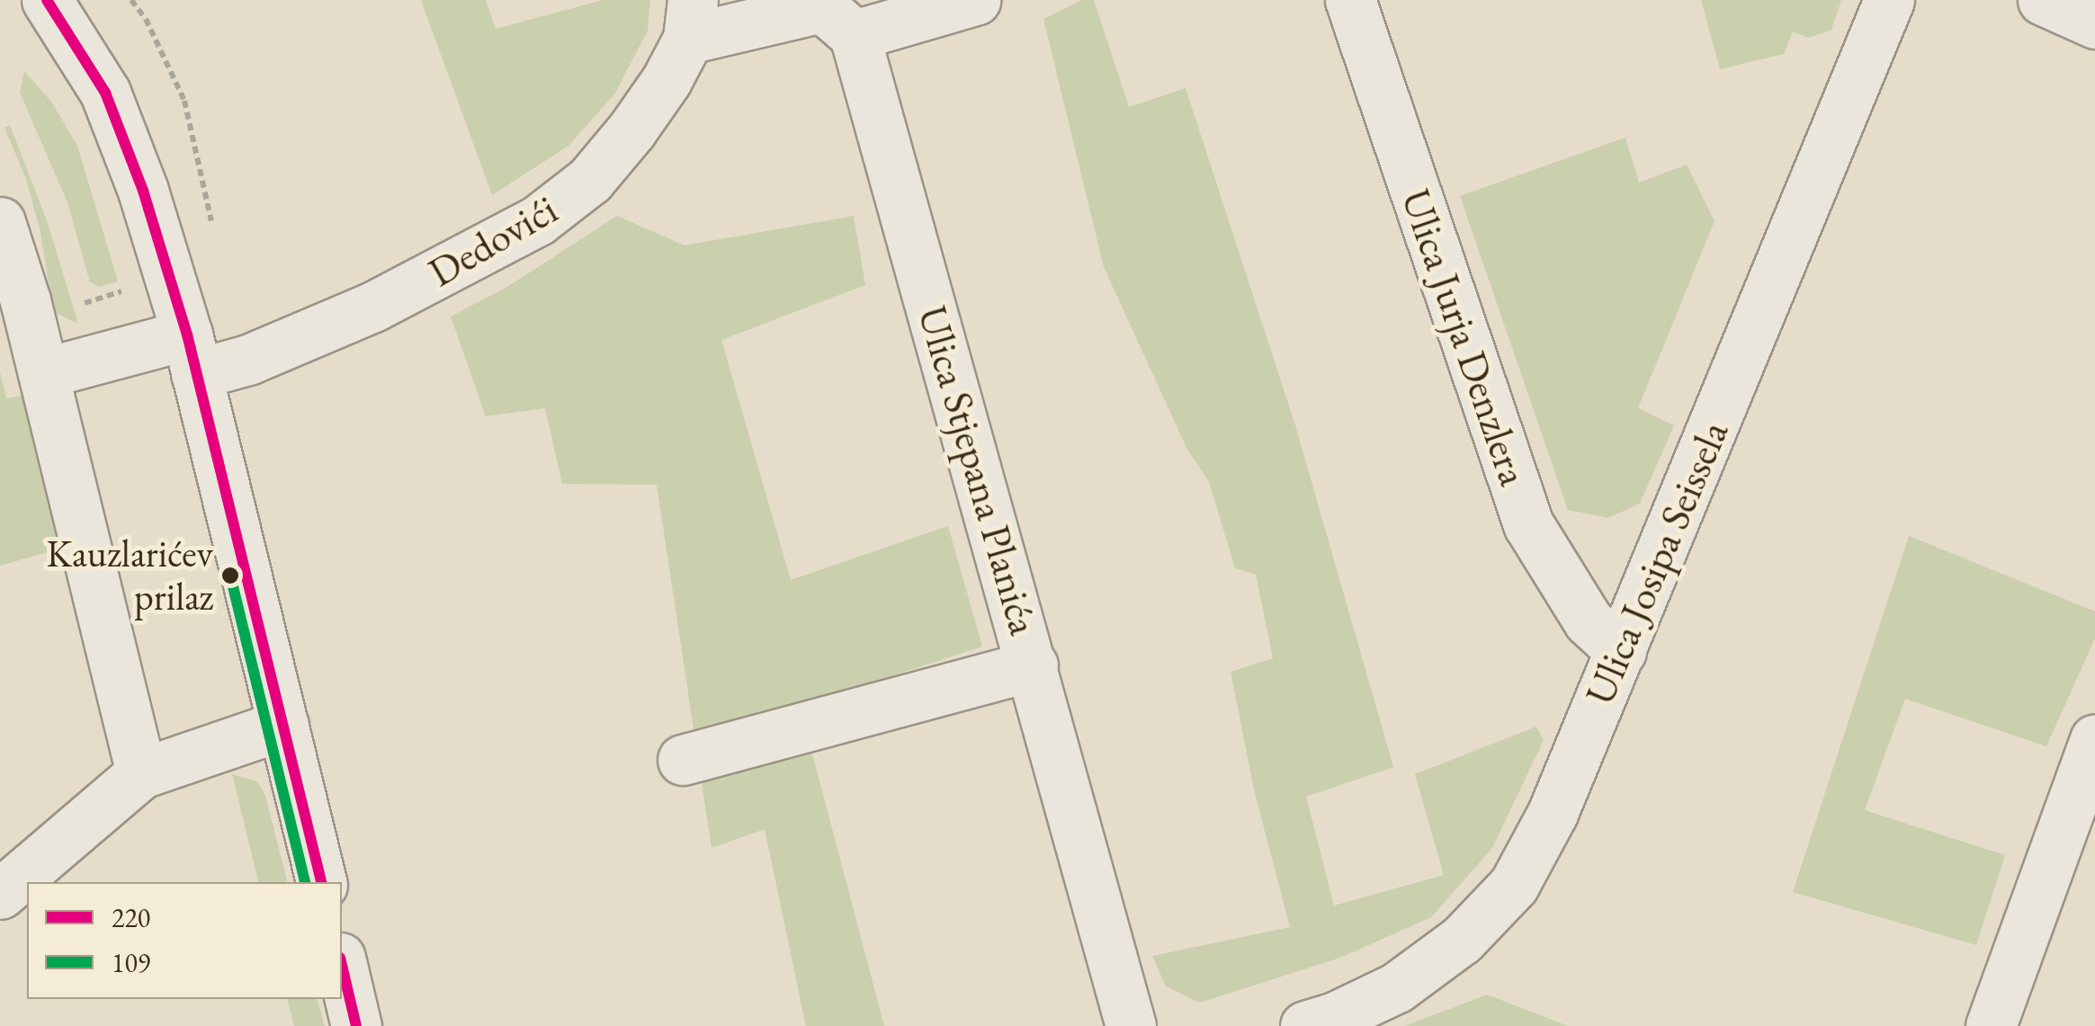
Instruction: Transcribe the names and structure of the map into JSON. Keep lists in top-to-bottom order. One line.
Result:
{"streets":{"street":["Dedovići","Ulica Jurja Denzlera","Ulica Stjepana Planića","Ulica Josipa Seissela"]},"crossings":[["Ulica Jurja Denzlera","Ulica Josipa Seissela"]],"places":["Kauzlarićev prilaz"],"lines":["transit line 220","transit line 109"],"legend":["220","109"]}
